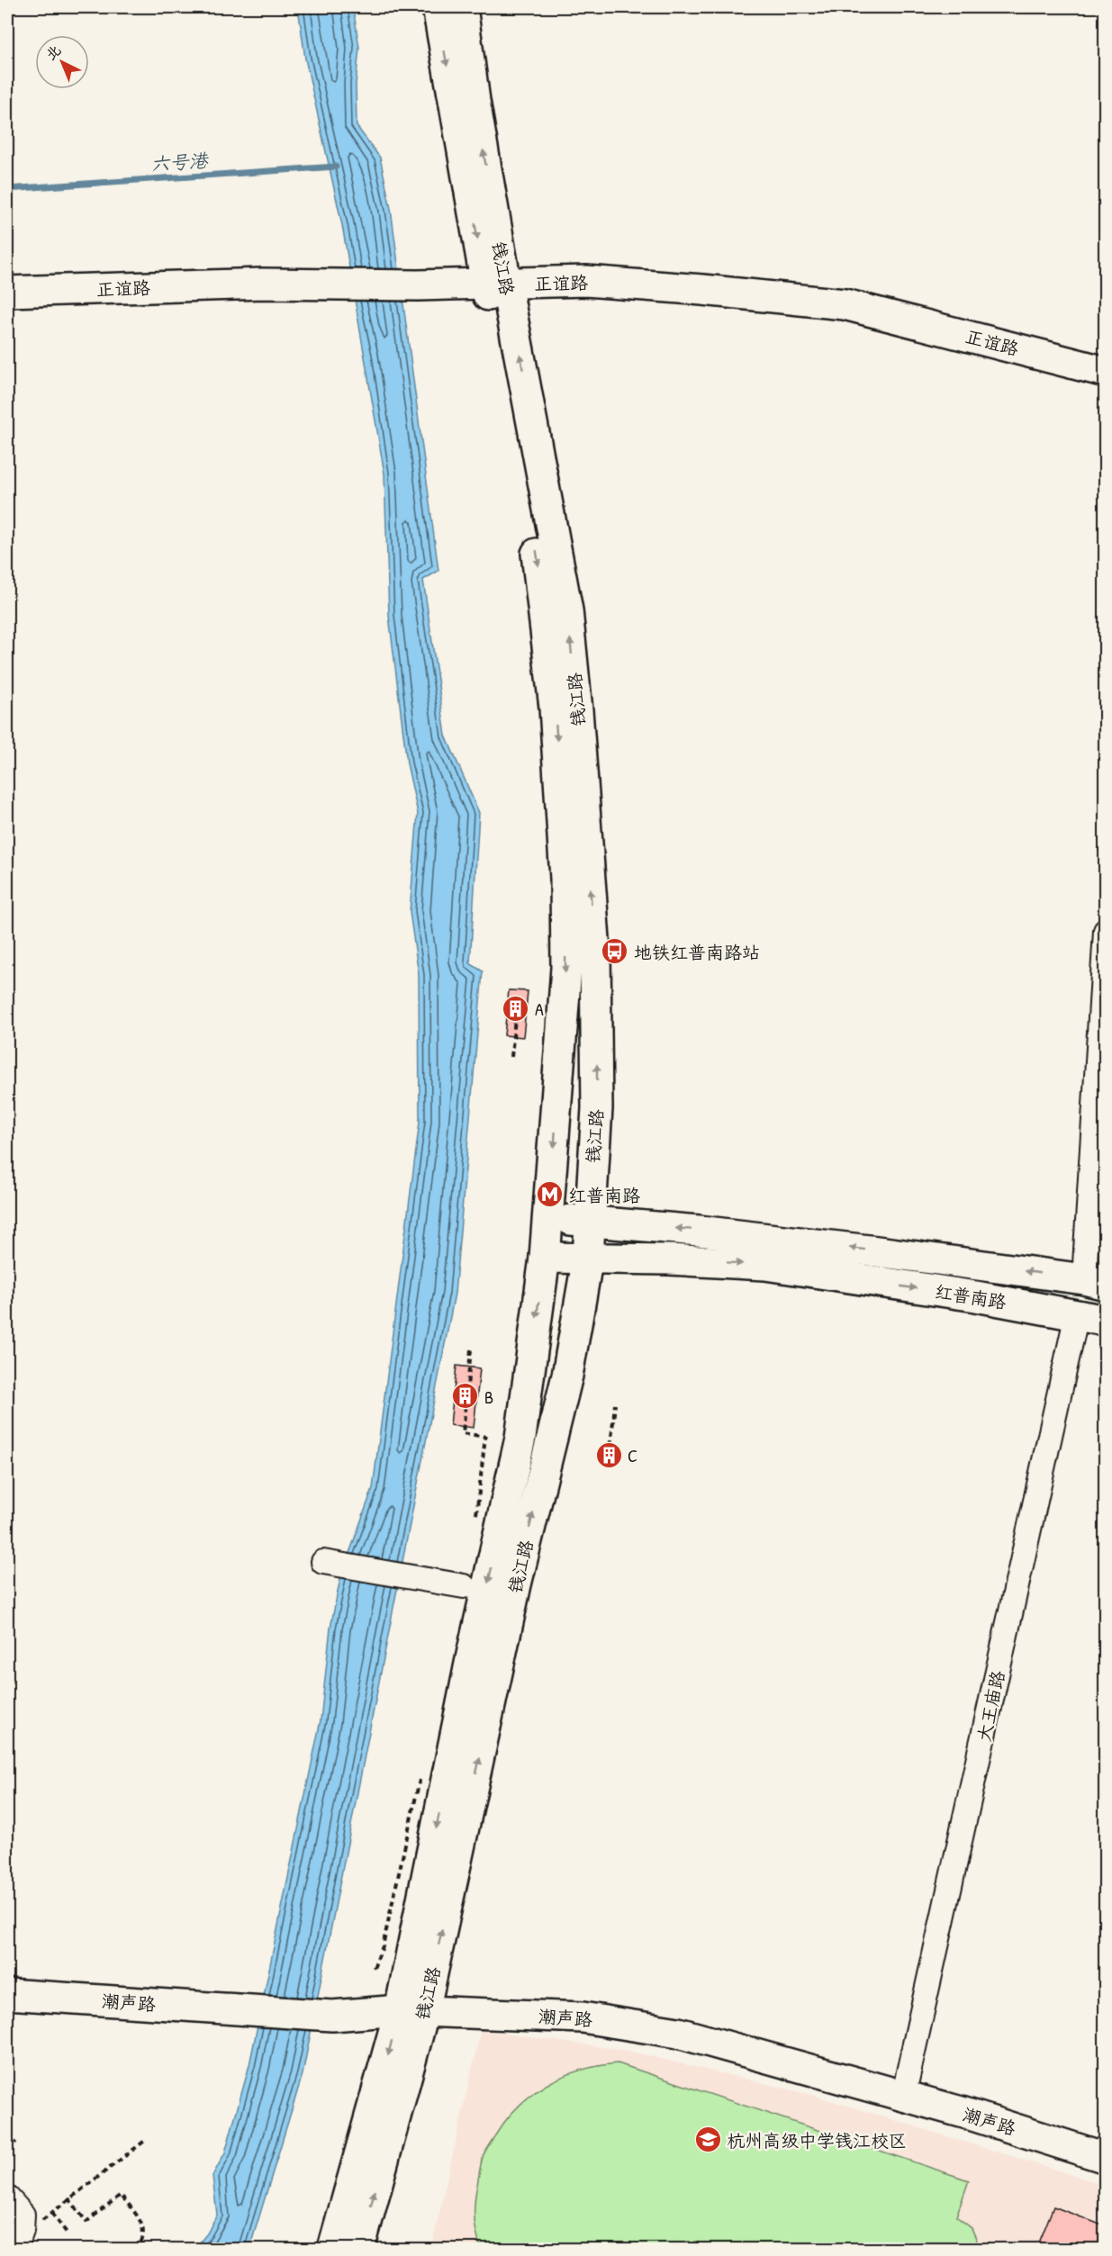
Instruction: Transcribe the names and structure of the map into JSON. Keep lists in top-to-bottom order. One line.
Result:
{"streets":{"main road":["钱江路","正谊路","红普南路","潮声路"],"street":["大王庙路"]},"crossings":[["钱江路","正谊路"],["钱江路","红普南路"],["钱江路","潮声路"],["红普南路","大王庙路"],["大王庙路","潮声路"]],"water":["六号港"],"places":{"bus stop":["地铁红普南路站"],"building":["A","B","C"],"metro station":["红普南路"],"school or university":["杭州高级中学钱江校区"]},"north":"top left"}
